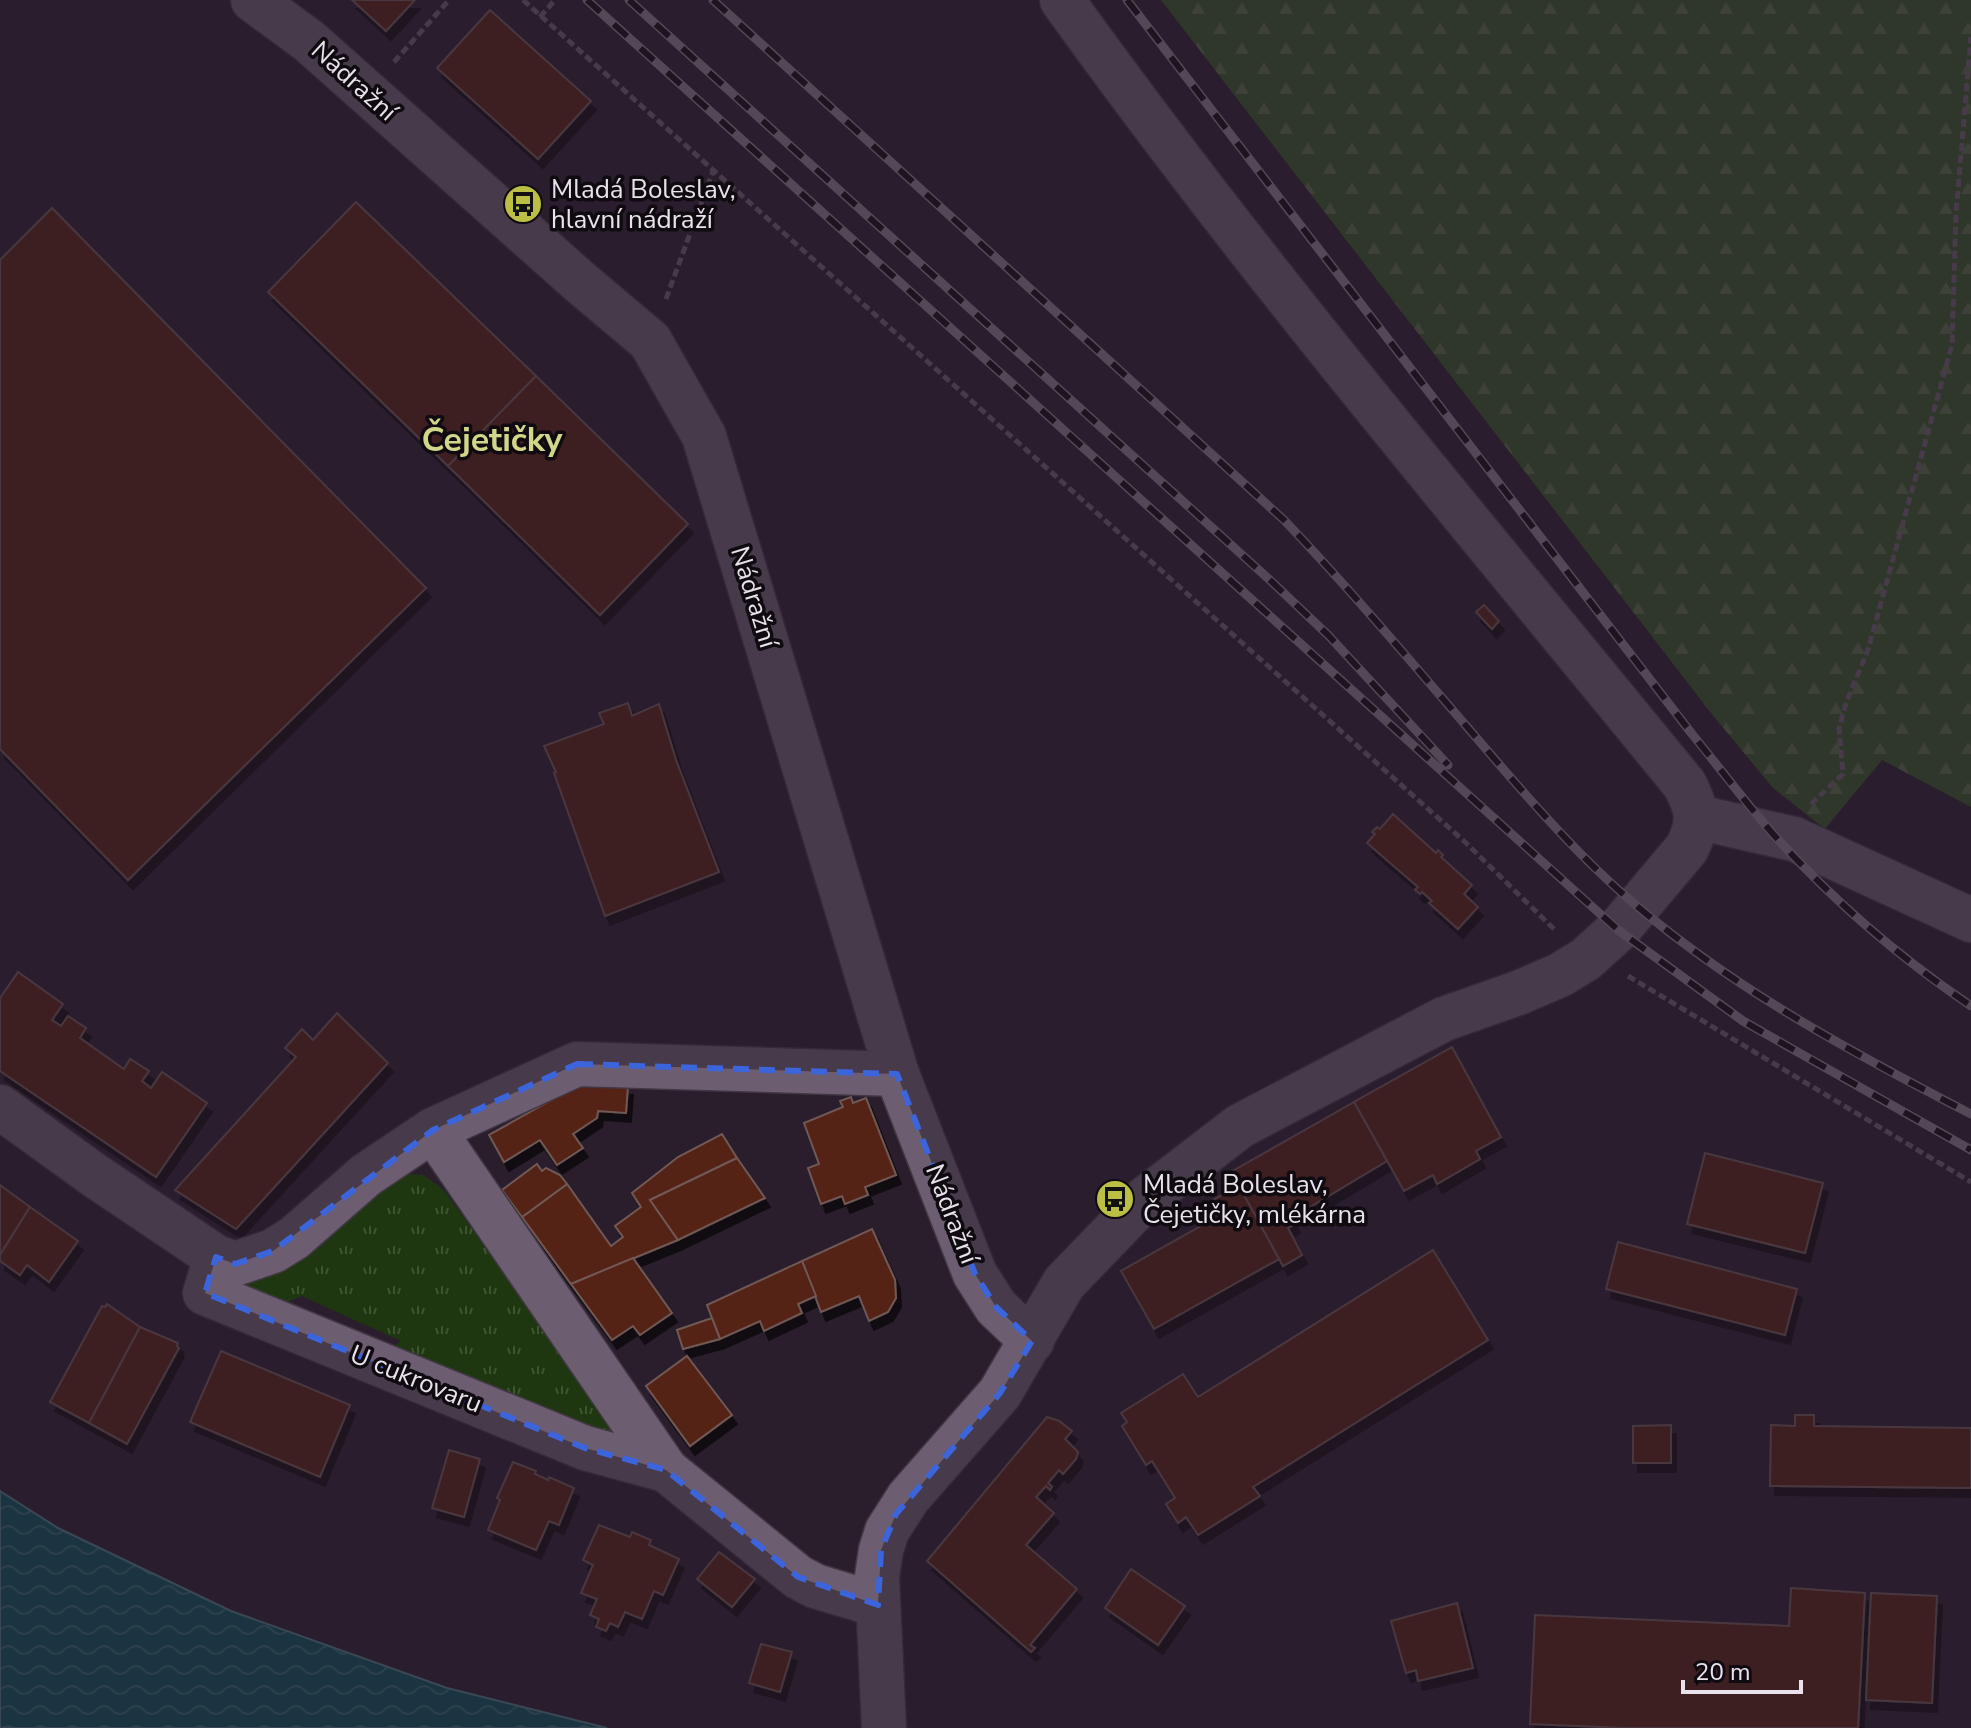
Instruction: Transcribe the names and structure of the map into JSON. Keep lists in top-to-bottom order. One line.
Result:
{"streets":{"street":["Nádražní","U cukrovaru"]},"districts":["Čejetičky"],"places":{"bus stop":["Mladá Boleslav, hlavní nádraží","Mladá Boleslav, Čejetičky, mlékárna"]},"scale_bar":"20 m"}
